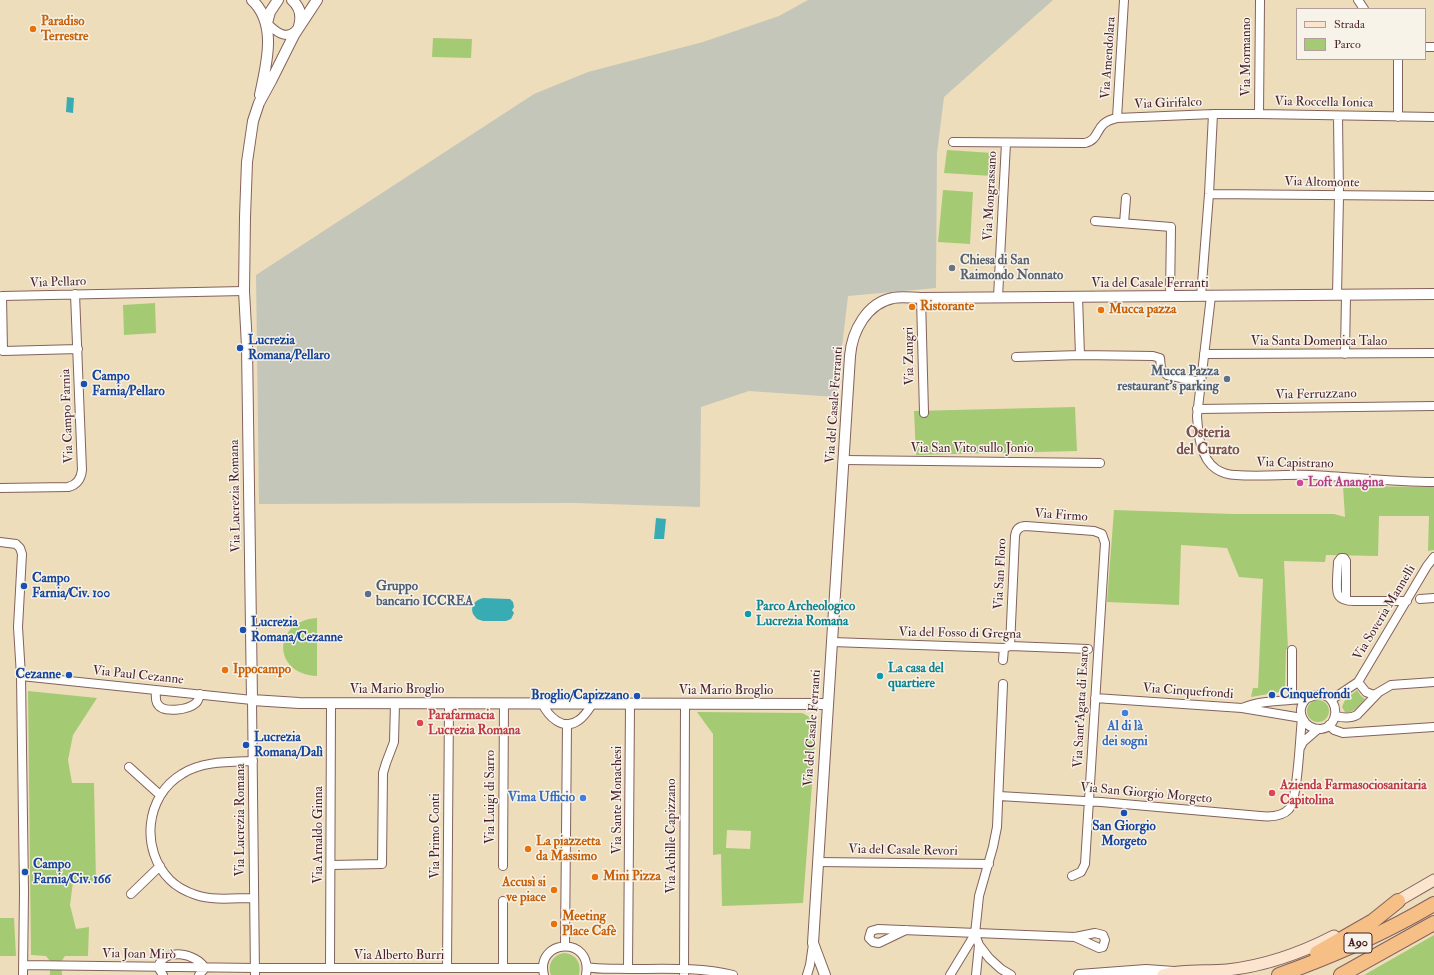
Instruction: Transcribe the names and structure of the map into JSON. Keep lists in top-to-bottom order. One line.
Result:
{"streets":{"highway":["A90"],"street":["Via Mormanno","Via Amendolara","Via Roccella Ionica","Via Girifalco","Via Altomonte","Via Mongrassano","Via Pellaro","Via del Casale Ferranti","Via Santa Domenica Talao","Via Zungri","Via Ferruzzano","Via Campo Farnia","Via San Vito sullo Jonio","Via Capistrano","Via Lucrezia Romana","Via Firmo","Via San Floro","Via Soveria Mannelli","Via del Fosso di Gregna","Via Paul Cezanne","Via Mario Broglio","Via Cinquefrondi","Via Sant'Agata di Esaro","Via San Giorgio Morgeto","Via Luigi di Sarro","Via Sante Monachesi","Via Arnaldo Ginna","Via Primo Conti","Via Achille Capizzano","Via del Casale Revori","Via Joan Mirò","Via Alberto Burri"]},"crossings":[["Via Mormanno","Via Roccella Ionica"],["Via Amendolara","Via Girifalco"],["Via Roccella Ionica","Via Girifalco"],["Via Girifalco","Via Altomonte"],["Via Girifalco","Via Mongrassano"],["Via Girifalco","Via del Casale Ferranti"],["Via Mongrassano","Via del Casale Ferranti"],["Via Pellaro","Via Campo Farnia"],["Via Pellaro","Via Lucrezia Romana"],["Via del Casale Ferranti","Via Zungri"],["Via del Casale Ferranti","Via San Vito sullo Jonio"],["Via del Casale Ferranti","Via Capistrano"],["Via del Casale Ferranti","Via del Fosso di Gregna"],["Via del Casale Ferranti","Via Mario Broglio"],["Via del Casale Ferranti","Via del Casale Revori"],["Via Santa Domenica Talao","Via Capistrano"],["Via Ferruzzano","Via Capistrano"],["Via Lucrezia Romana","Via Paul Cezanne"],["Via Lucrezia Romana","Via Mario Broglio"],["Via Lucrezia Romana","Via Joan Mirò"],["Via Lucrezia Romana","Via Alberto Burri"],["Via Firmo","Via San Floro"],["Via Firmo","Via Sant'Agata di Esaro"],["Via San Floro","Via del Fosso di Gregna"],["Via Soveria Mannelli","Via Cinquefrondi"],["Via Paul Cezanne","Via Mario Broglio"],["Via Mario Broglio","Via Luigi di Sarro"],["Via Mario Broglio","Via Sante Monachesi"],["Via Mario Broglio","Via Arnaldo Ginna"],["Via Mario Broglio","Via Primo Conti"],["Via Mario Broglio","Via Achille Capizzano"],["Via Cinquefrondi","Via Sant'Agata di Esaro"],["Via Sant'Agata di Esaro","Via San Giorgio Morgeto"],["Via Arnaldo Ginna","Via Alberto Burri"],["Via Primo Conti","Via Alberto Burri"],["Via Joan Mirò","Via Alberto Burri"]],"districts":["Osteria del Curato"],"places":["Paradiso Terrestre","Chiesa di San Raimondo Nonnato","Ristorante","Mucca pazza","Lucrezia Romana/Pellaro","Mucca Pazza restaurant's parking","Campo Farnia/Pellaro","Loft Anangina","Campo Farnia/Civ. 100","Gruppo bancario ICCREA","Parco Archeologico Lucrezia Romana","Lucrezia Romana/Cezanne","Ippocampo","Cezanne","La casa del quartiere","Cinquefrondi","Broglio/Capizzano","Al di là dei sogni","Parafarmacia Lucrezia Romana","Lucrezia Romana/Dalì","Azienda Farmasociosanitaria Capitolina","Vima Ufficio","San Giorgio Morgeto","La piazzetta da Massimo","Campo Farnia/Civ. 166","Mini Pizza","Accusì si ve piace","Meeting Place Cafè"],"legend":["Strada","Parco"]}
